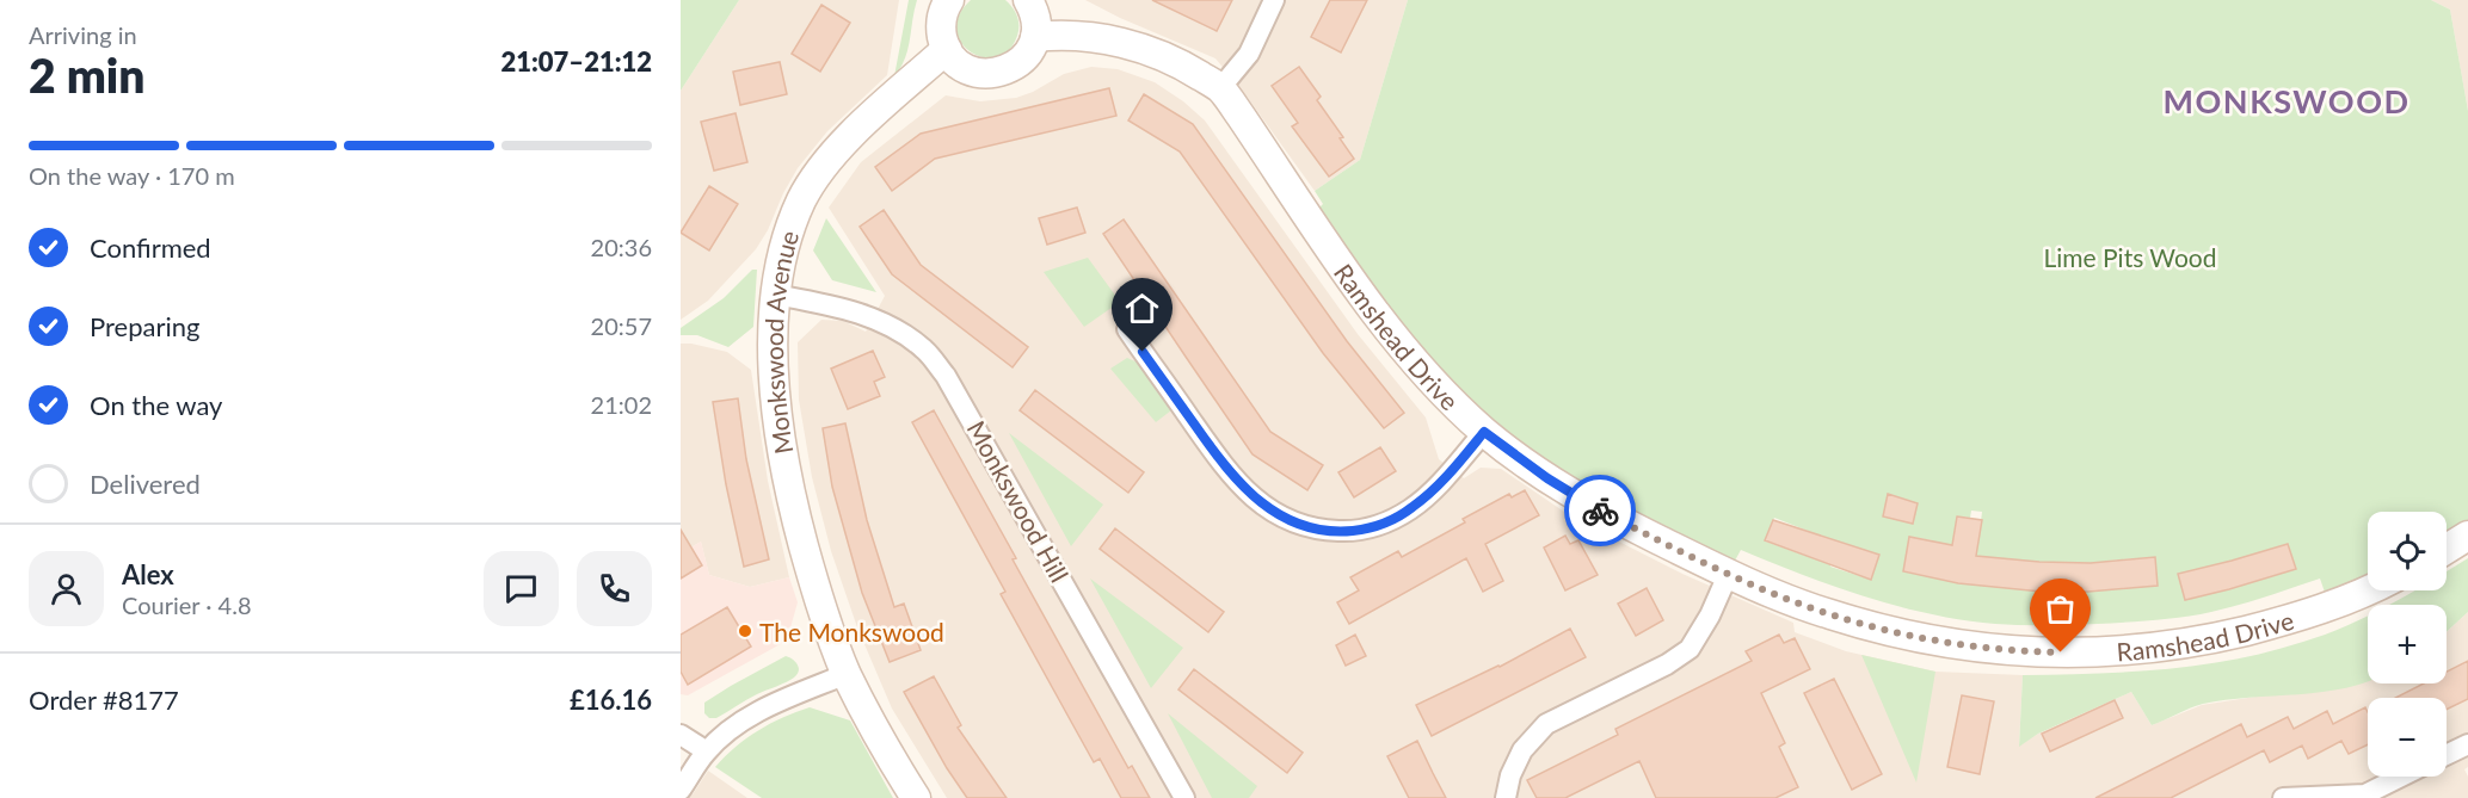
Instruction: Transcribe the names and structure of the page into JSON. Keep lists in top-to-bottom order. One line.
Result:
{"streets":{"street":["Ramshead Drive","Monkswood Avenue","Monkswood Hill"]},"crossings":[["Monkswood Avenue","Monkswood Hill"]],"districts":["MONKSWOOD"],"parks":["Lime Pits Wood"],"places":["The Monkswood"],"page":{"heading":["2 min","Arriving in","21:07–21:12"],"panel":["Alex","Courier · 4.8","Order #8177","£16.16"],"bar":"On the way · 170 m","list":[["Confirmed","20:36"],["Preparing","20:57"],["On the way","21:02"],"Delivered"],"map_buttons":["+","−"]}}
